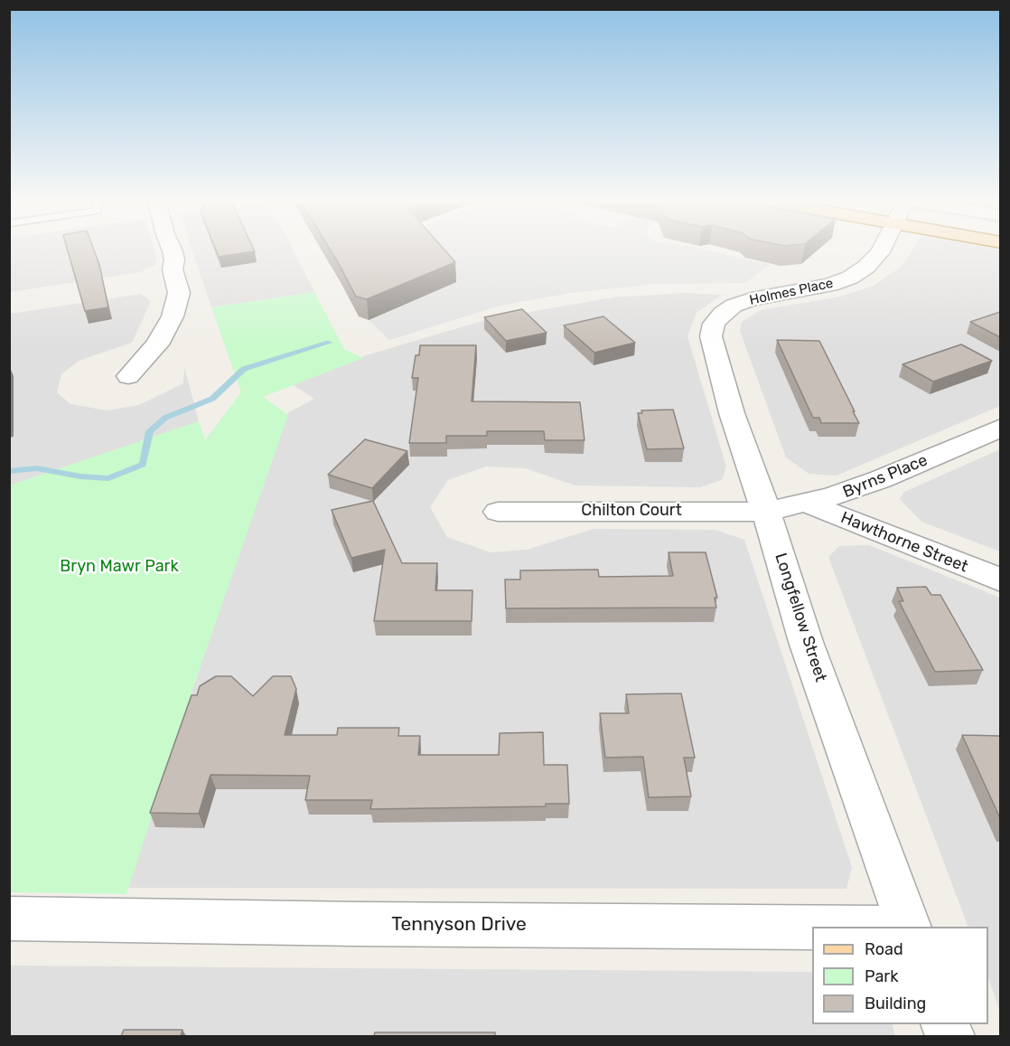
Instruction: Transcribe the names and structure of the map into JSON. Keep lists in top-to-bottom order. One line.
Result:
{"streets":{"street":["Holmes Place","Byrns Place","Chilton Court","Hawthorne Street","Longfellow Street","Tennyson Drive"]},"crossings":[["Holmes Place","Longfellow Street"],["Byrns Place","Chilton Court"],["Byrns Place","Hawthorne Street"],["Byrns Place","Longfellow Street"],["Chilton Court","Longfellow Street"]],"parks":["Bryn Mawr Park"],"legend":["Road","Park","Building"]}
